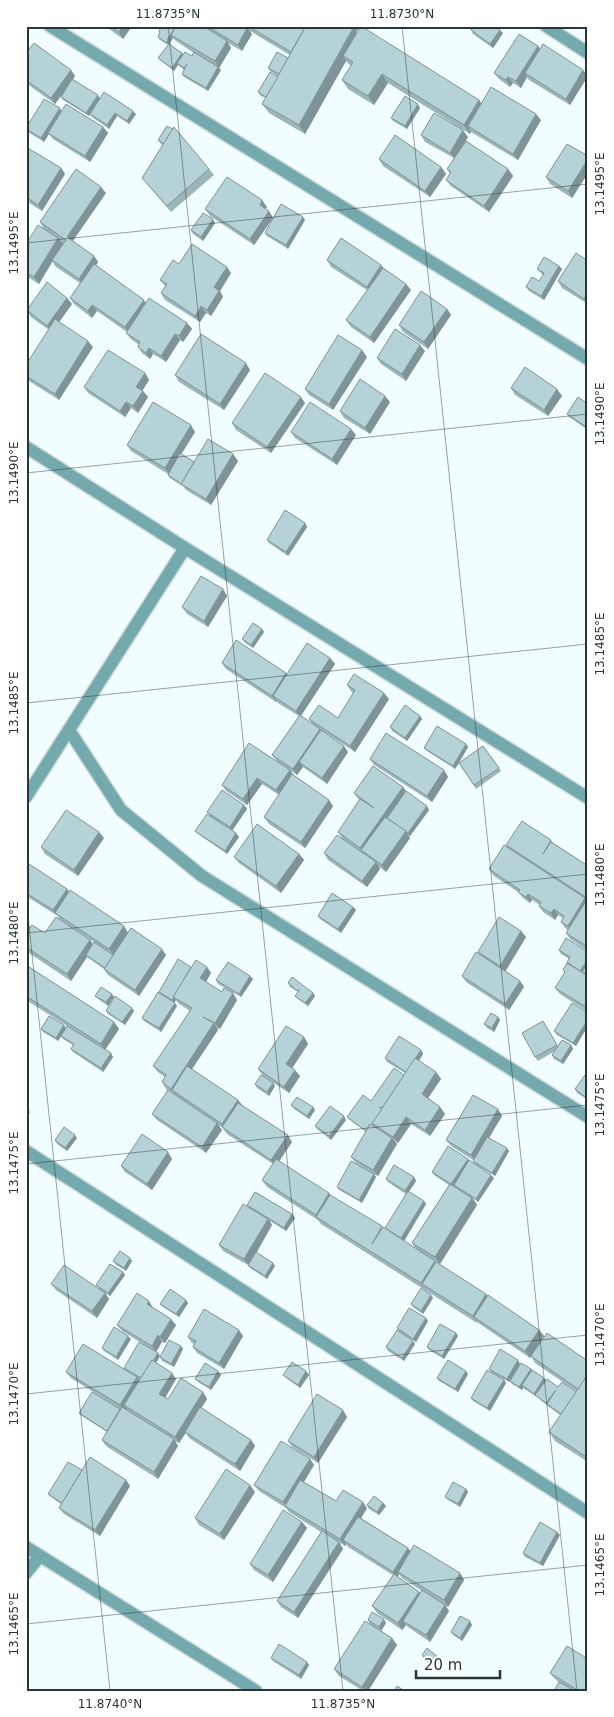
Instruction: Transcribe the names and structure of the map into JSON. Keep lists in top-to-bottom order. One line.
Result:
{"scale_bar":"20 m","coordinates":["11.8735°N","11.8730°N","13.1495°E","13.1490°E","13.1485°E","13.1480°E","13.1475°E","13.1470°E","13.1465°E","11.8740°N"]}
